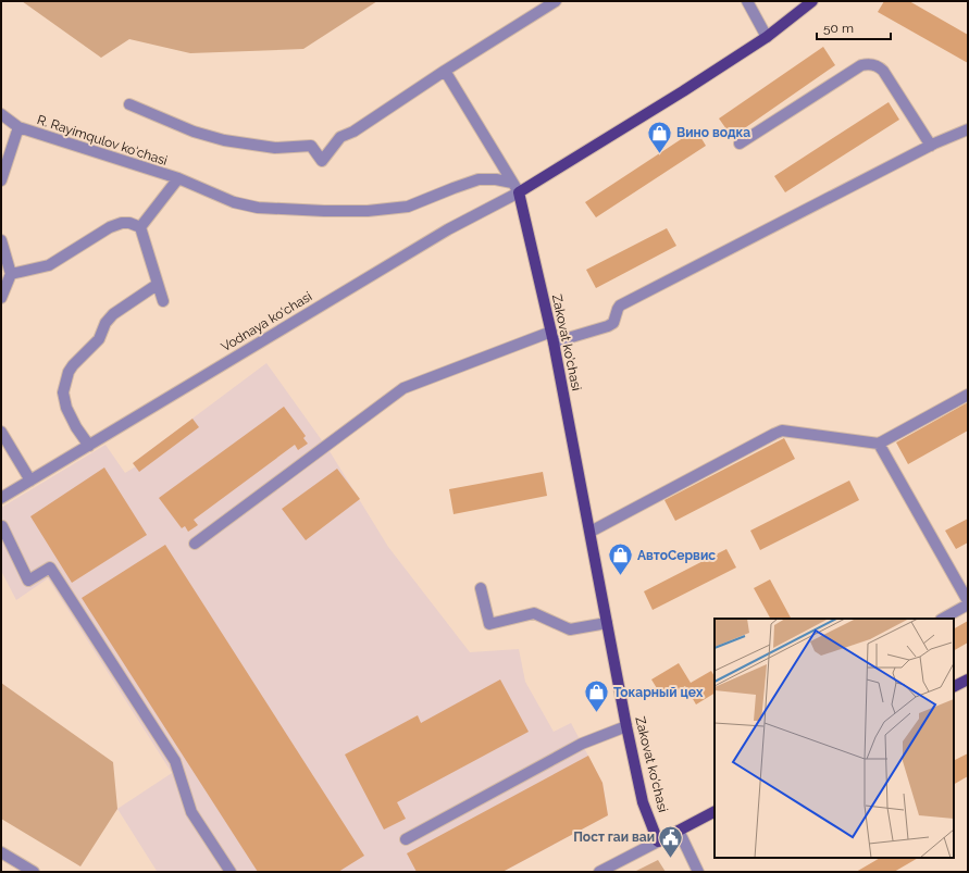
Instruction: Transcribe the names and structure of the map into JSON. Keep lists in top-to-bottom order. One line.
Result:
{"streets":{"main road":["Zakovat ko'chasi"],"street":["R. Rayimqulov ko‘chasi","Vodnaya ko‘chasi"]},"crossings":[["Vodnaya ko‘chasi","Zakovat ko'chasi"]],"places":{"shop":["Вино водка","АвтоСервис","Токарный цех"],"public building":["Пост гаи ваи"]},"scale_bar":"50 m"}
